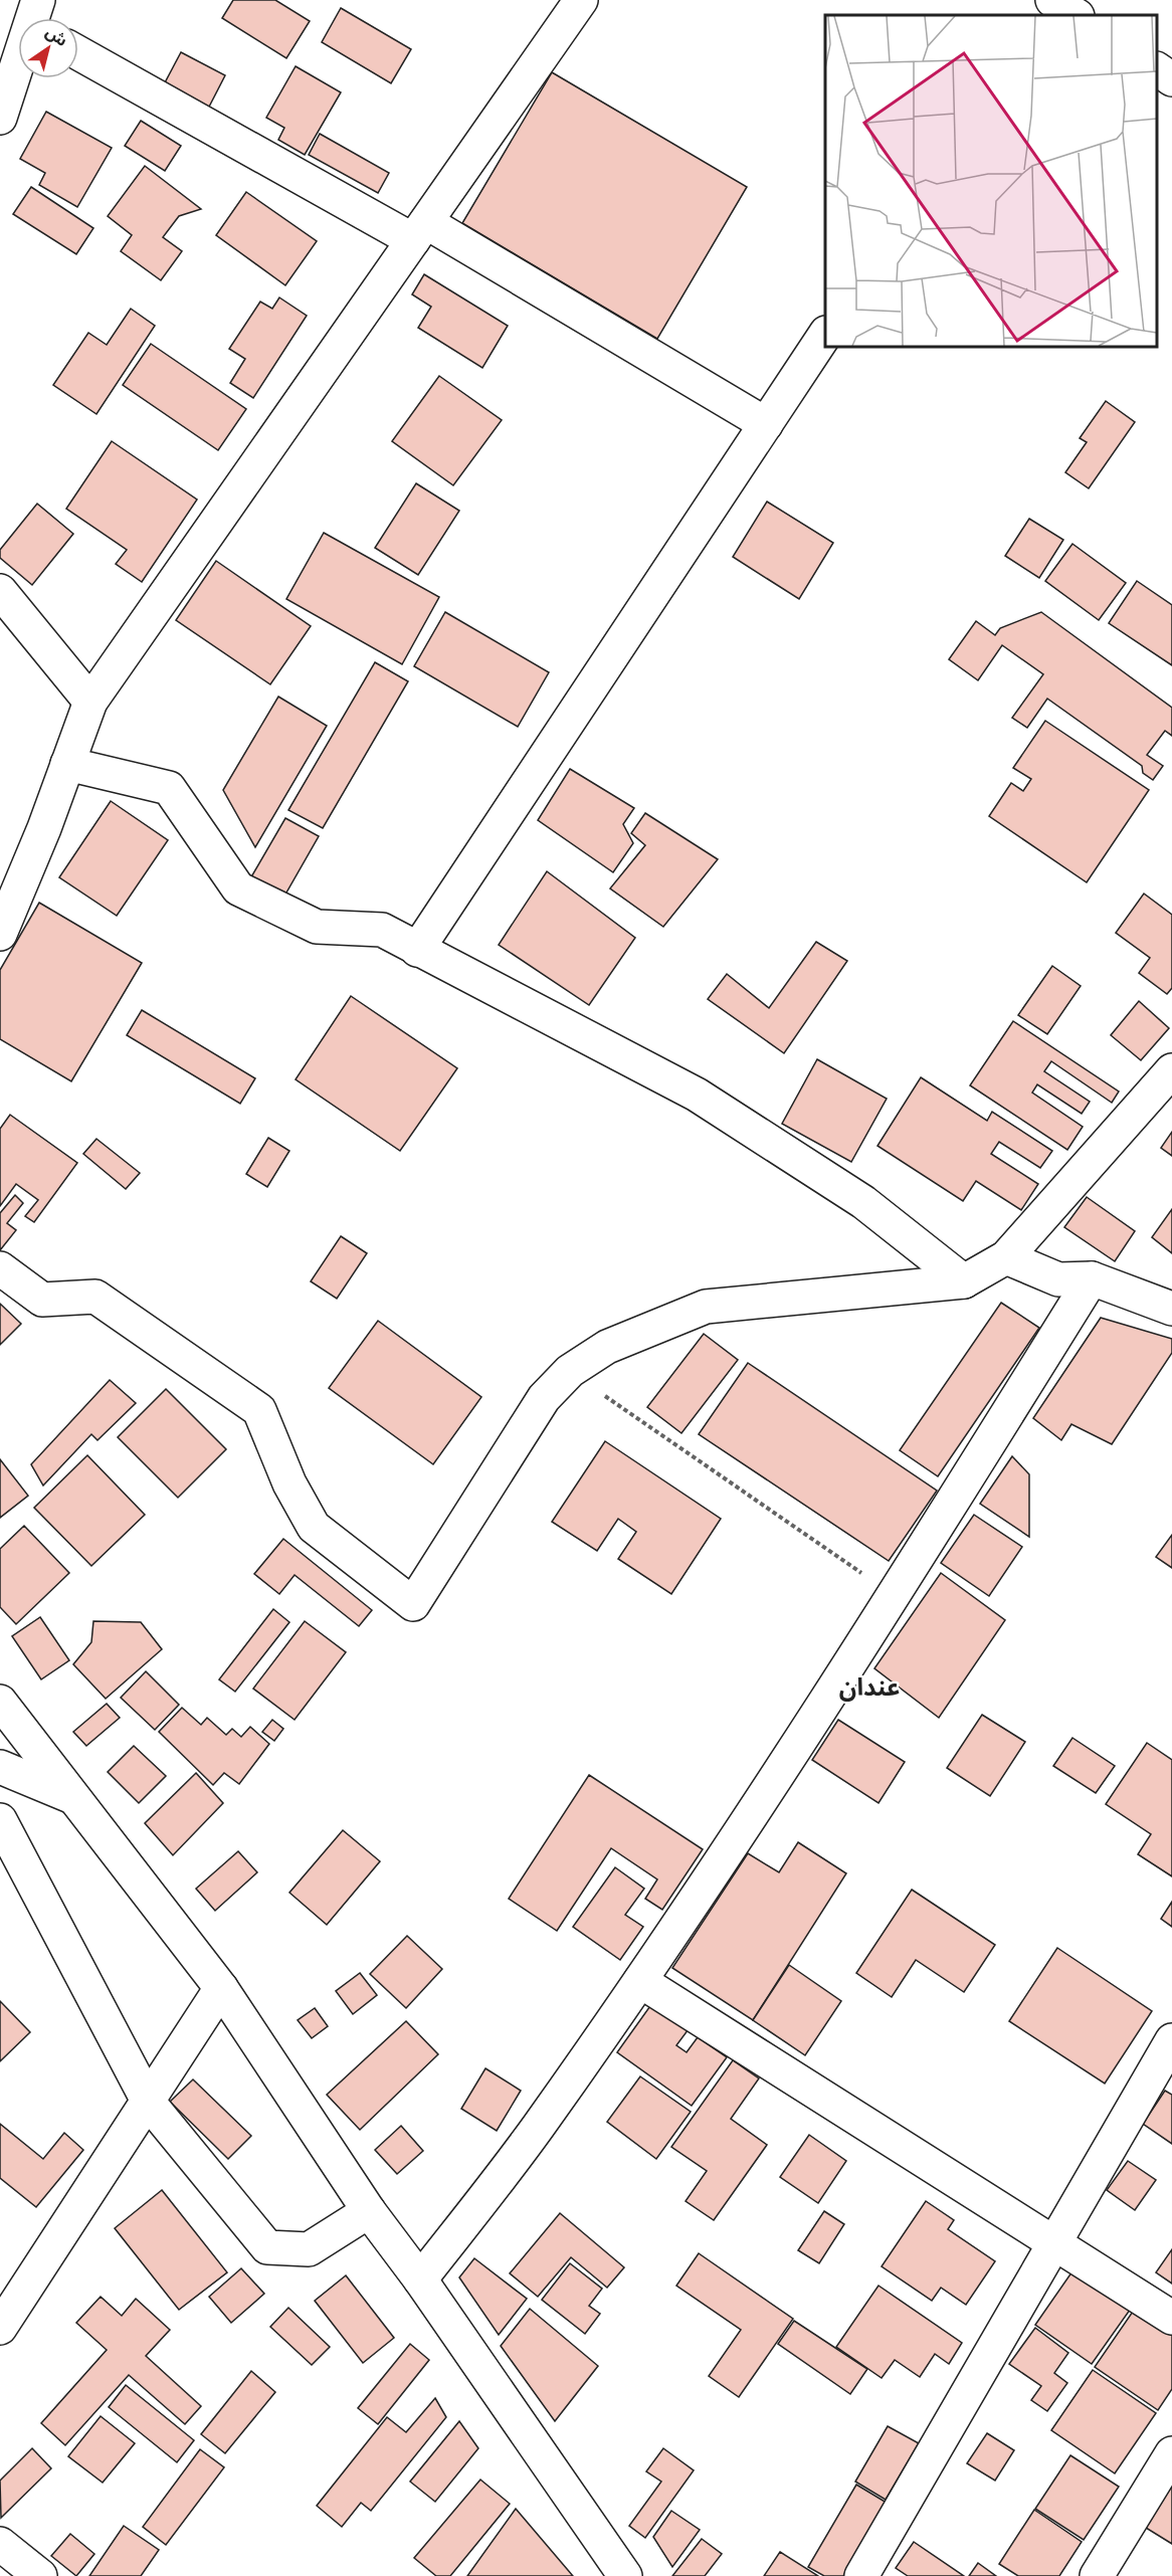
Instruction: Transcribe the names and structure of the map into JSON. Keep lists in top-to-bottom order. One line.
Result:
{"districts":["عندان"],"north":"top right"}
